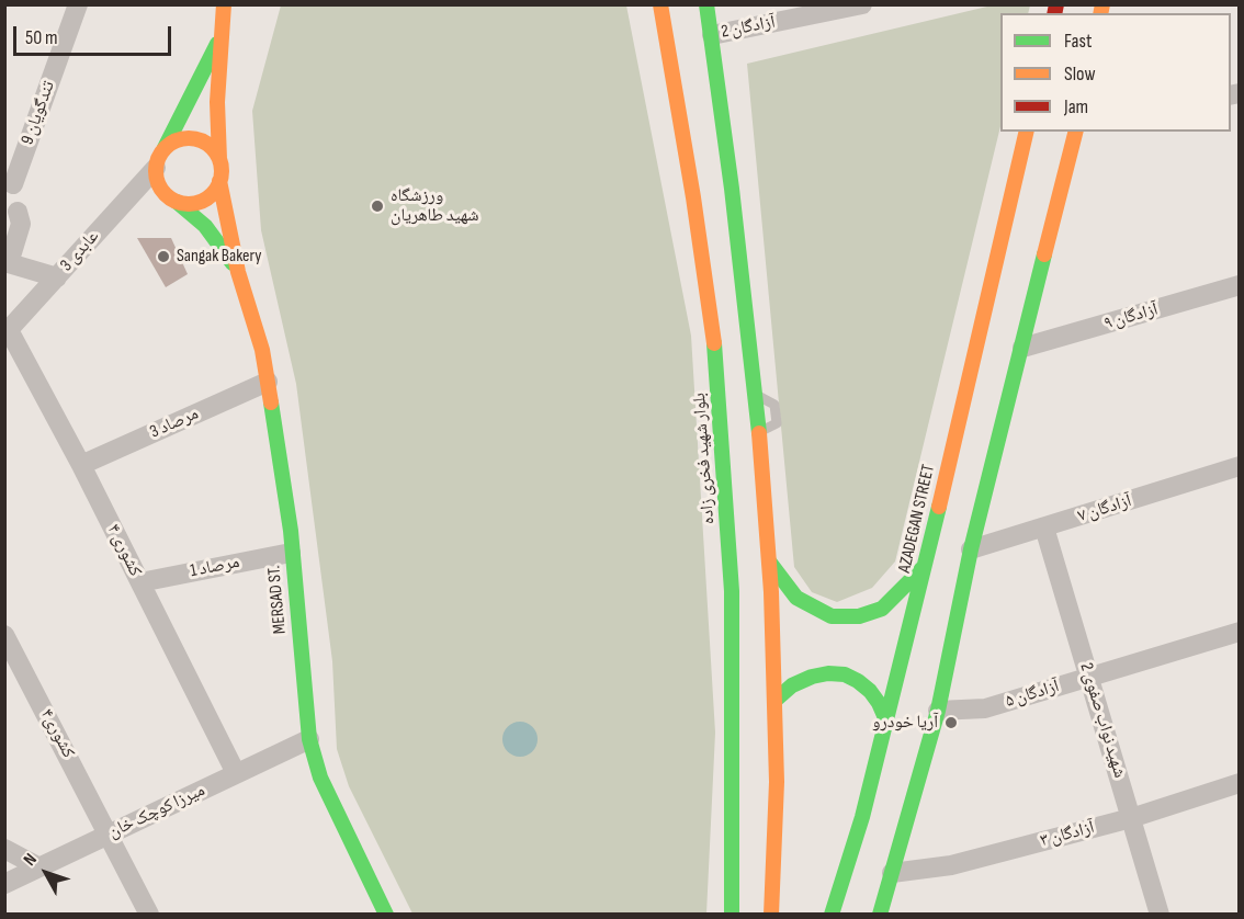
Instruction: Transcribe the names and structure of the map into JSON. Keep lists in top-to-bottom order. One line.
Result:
{"streets":{"main road":["بلوار شهید فخری زاده","AZADEGAN STREET","MERSAD ST."],"street":["آزادگان 2","تندگویان 9","عابدی 3","آزادگان ۹","مرصاد 3","آزادگان ۷","کشوری ۴","مرصاد 1","آزادگان ۵","شهید نواب صفوی 2","کشوری۴","میرزا کوچک خان","آزادگان ۳"]},"crossings":[["عابدی 3","کشوری ۴"],["عابدی 3","MERSAD ST."],["مرصاد 3","کشوری ۴"],["مرصاد 3","MERSAD ST."],["آزادگان ۷","شهید نواب صفوی 2"],["کشوری ۴","مرصاد 1"],["کشوری ۴","میرزا کوچک خان"],["مرصاد 1","MERSAD ST."],["MERSAD ST.","میرزا کوچک خان"],["آزادگان ۵","شهید نواب صفوی 2"],["شهید نواب صفوی 2","آزادگان ۳"],["کشوری۴","میرزا کوچک خان"]],"places":["ورزشگاه شهید طاهریان","Sangak Bakery","آریا خودرو"],"legend":["Fast","Slow","Jam"],"scale_bar":"50 m","north":"top left"}
